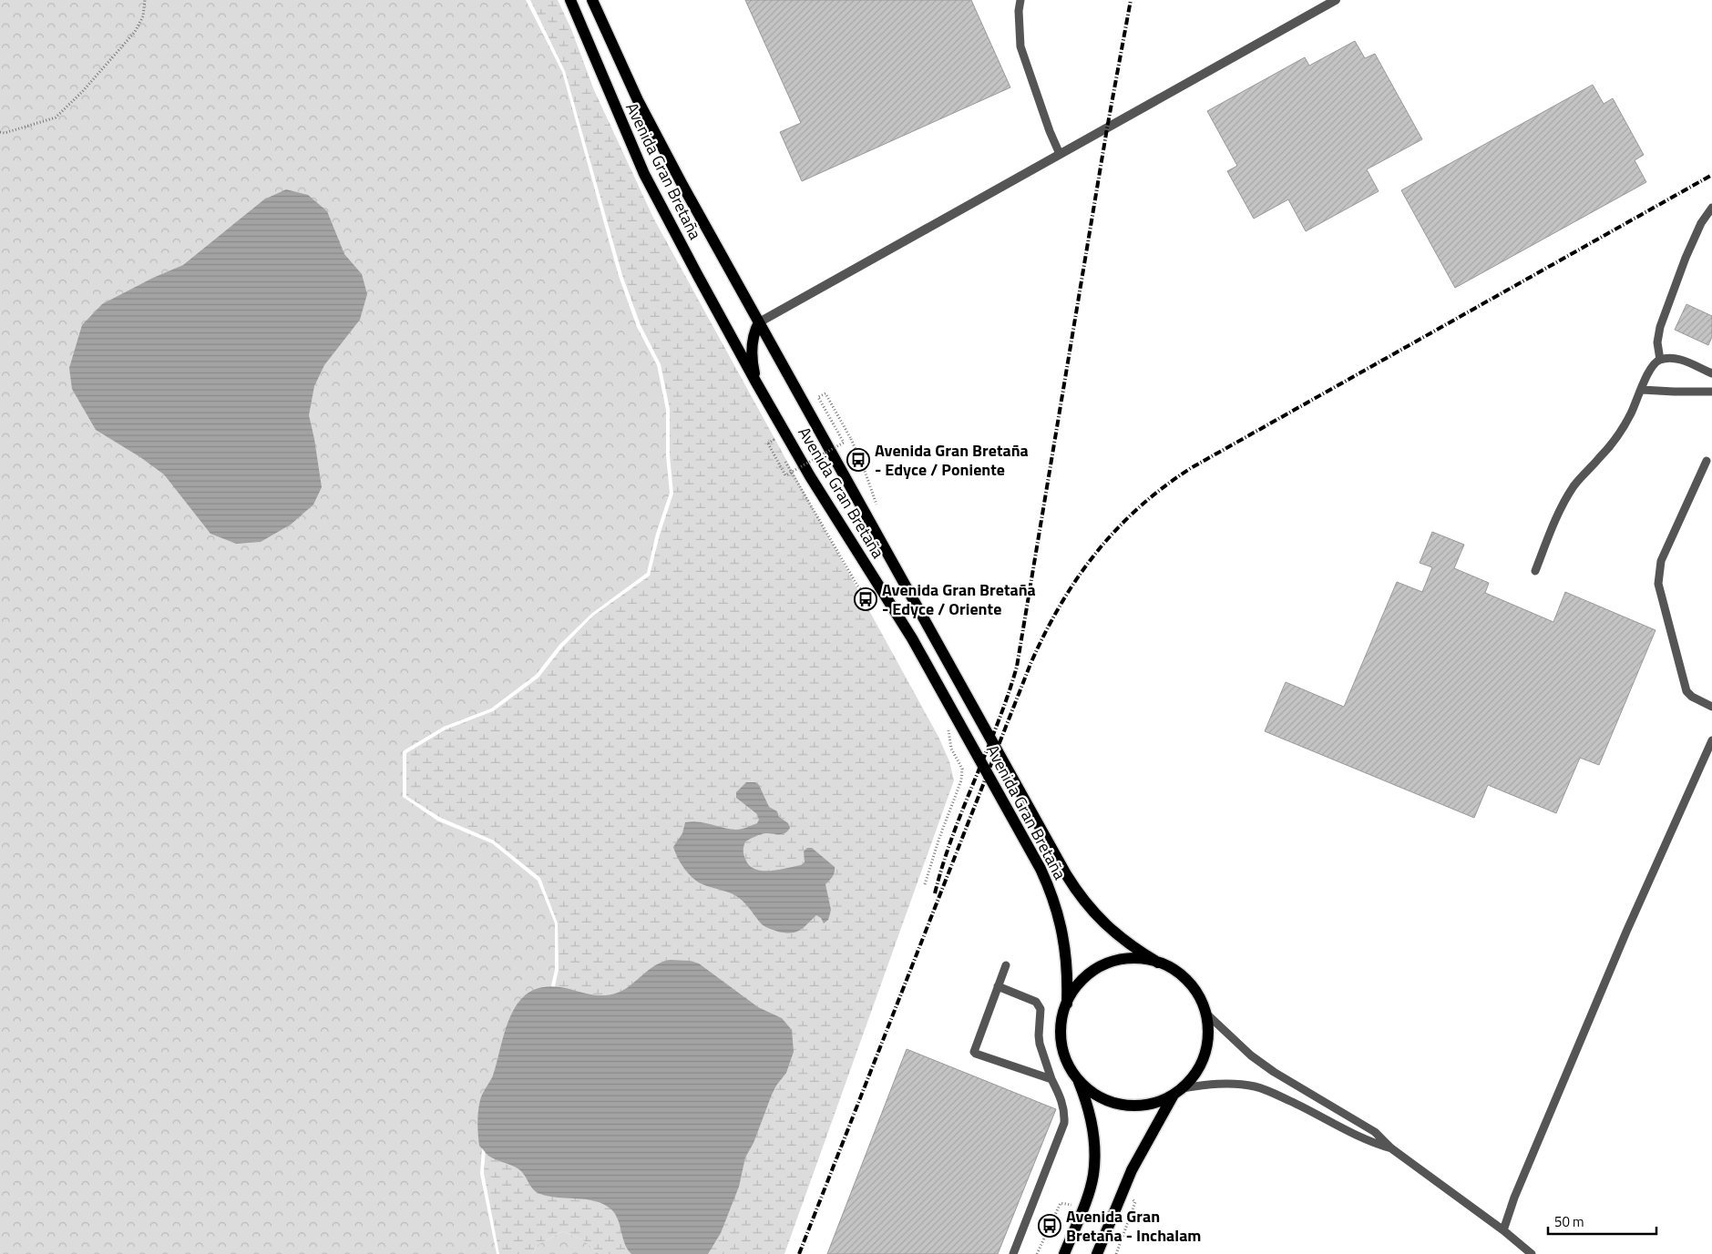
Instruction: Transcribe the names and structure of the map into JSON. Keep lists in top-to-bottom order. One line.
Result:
{"streets":{"main road":["Avenida Gran Bretaña"]},"places":{"bus stop":["Avenida Gran Bretaña - Edyce / Poniente","Avenida Gran Bretaña - Edyce / Oriente","Avenida Gran Bretaña - Inchalam"]},"scale_bar":"50 m"}
